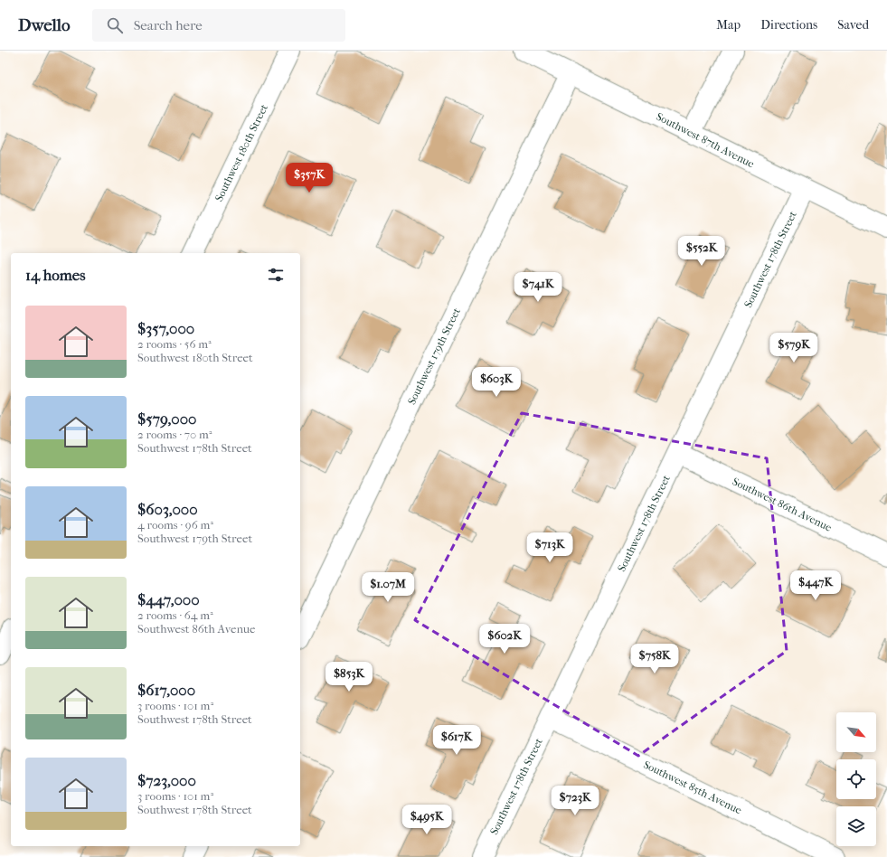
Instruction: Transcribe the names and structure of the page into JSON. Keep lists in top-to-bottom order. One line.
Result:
{"streets":{"street":["Southwest 87th Avenue","Southwest 180th Street","Southwest 178th Street","Southwest 179th Street","Southwest 86th Avenue","Southwest 85th Avenue"]},"crossings":[["Southwest 87th Avenue","Southwest 178th Street"],["Southwest 87th Avenue","Southwest 179th Street"],["Southwest 178th Street","Southwest 86th Avenue"],["Southwest 178th Street","Southwest 85th Avenue"]],"north":"bottom right","page":{"header":"Dwello","search":"Search here","nav":["Map","Directions","Saved"],"price":["$357K","$552K","$741K","$579K","$603K","$713K","$447K","$1.07M","$602K","$758K","$853K","$617K","$723K","$495K"],"heading":"14 homes","list":[{"name":"$357,000","note":"2 rooms · 56 m² · Southwest 180th Street"},{"name":"$579,000","note":"2 rooms · 70 m² · Southwest 178th Street"},{"name":"$603,000","note":"4 rooms · 96 m² · Southwest 179th Street"},{"name":"$447,000","note":"2 rooms · 64 m² · Southwest 86th Avenue"},{"name":"$617,000","note":"3 rooms · 101 m² · Southwest 178th Street"},{"name":"$723,000","note":"3 rooms · 101 m² · Southwest 178th Street"}]}}
